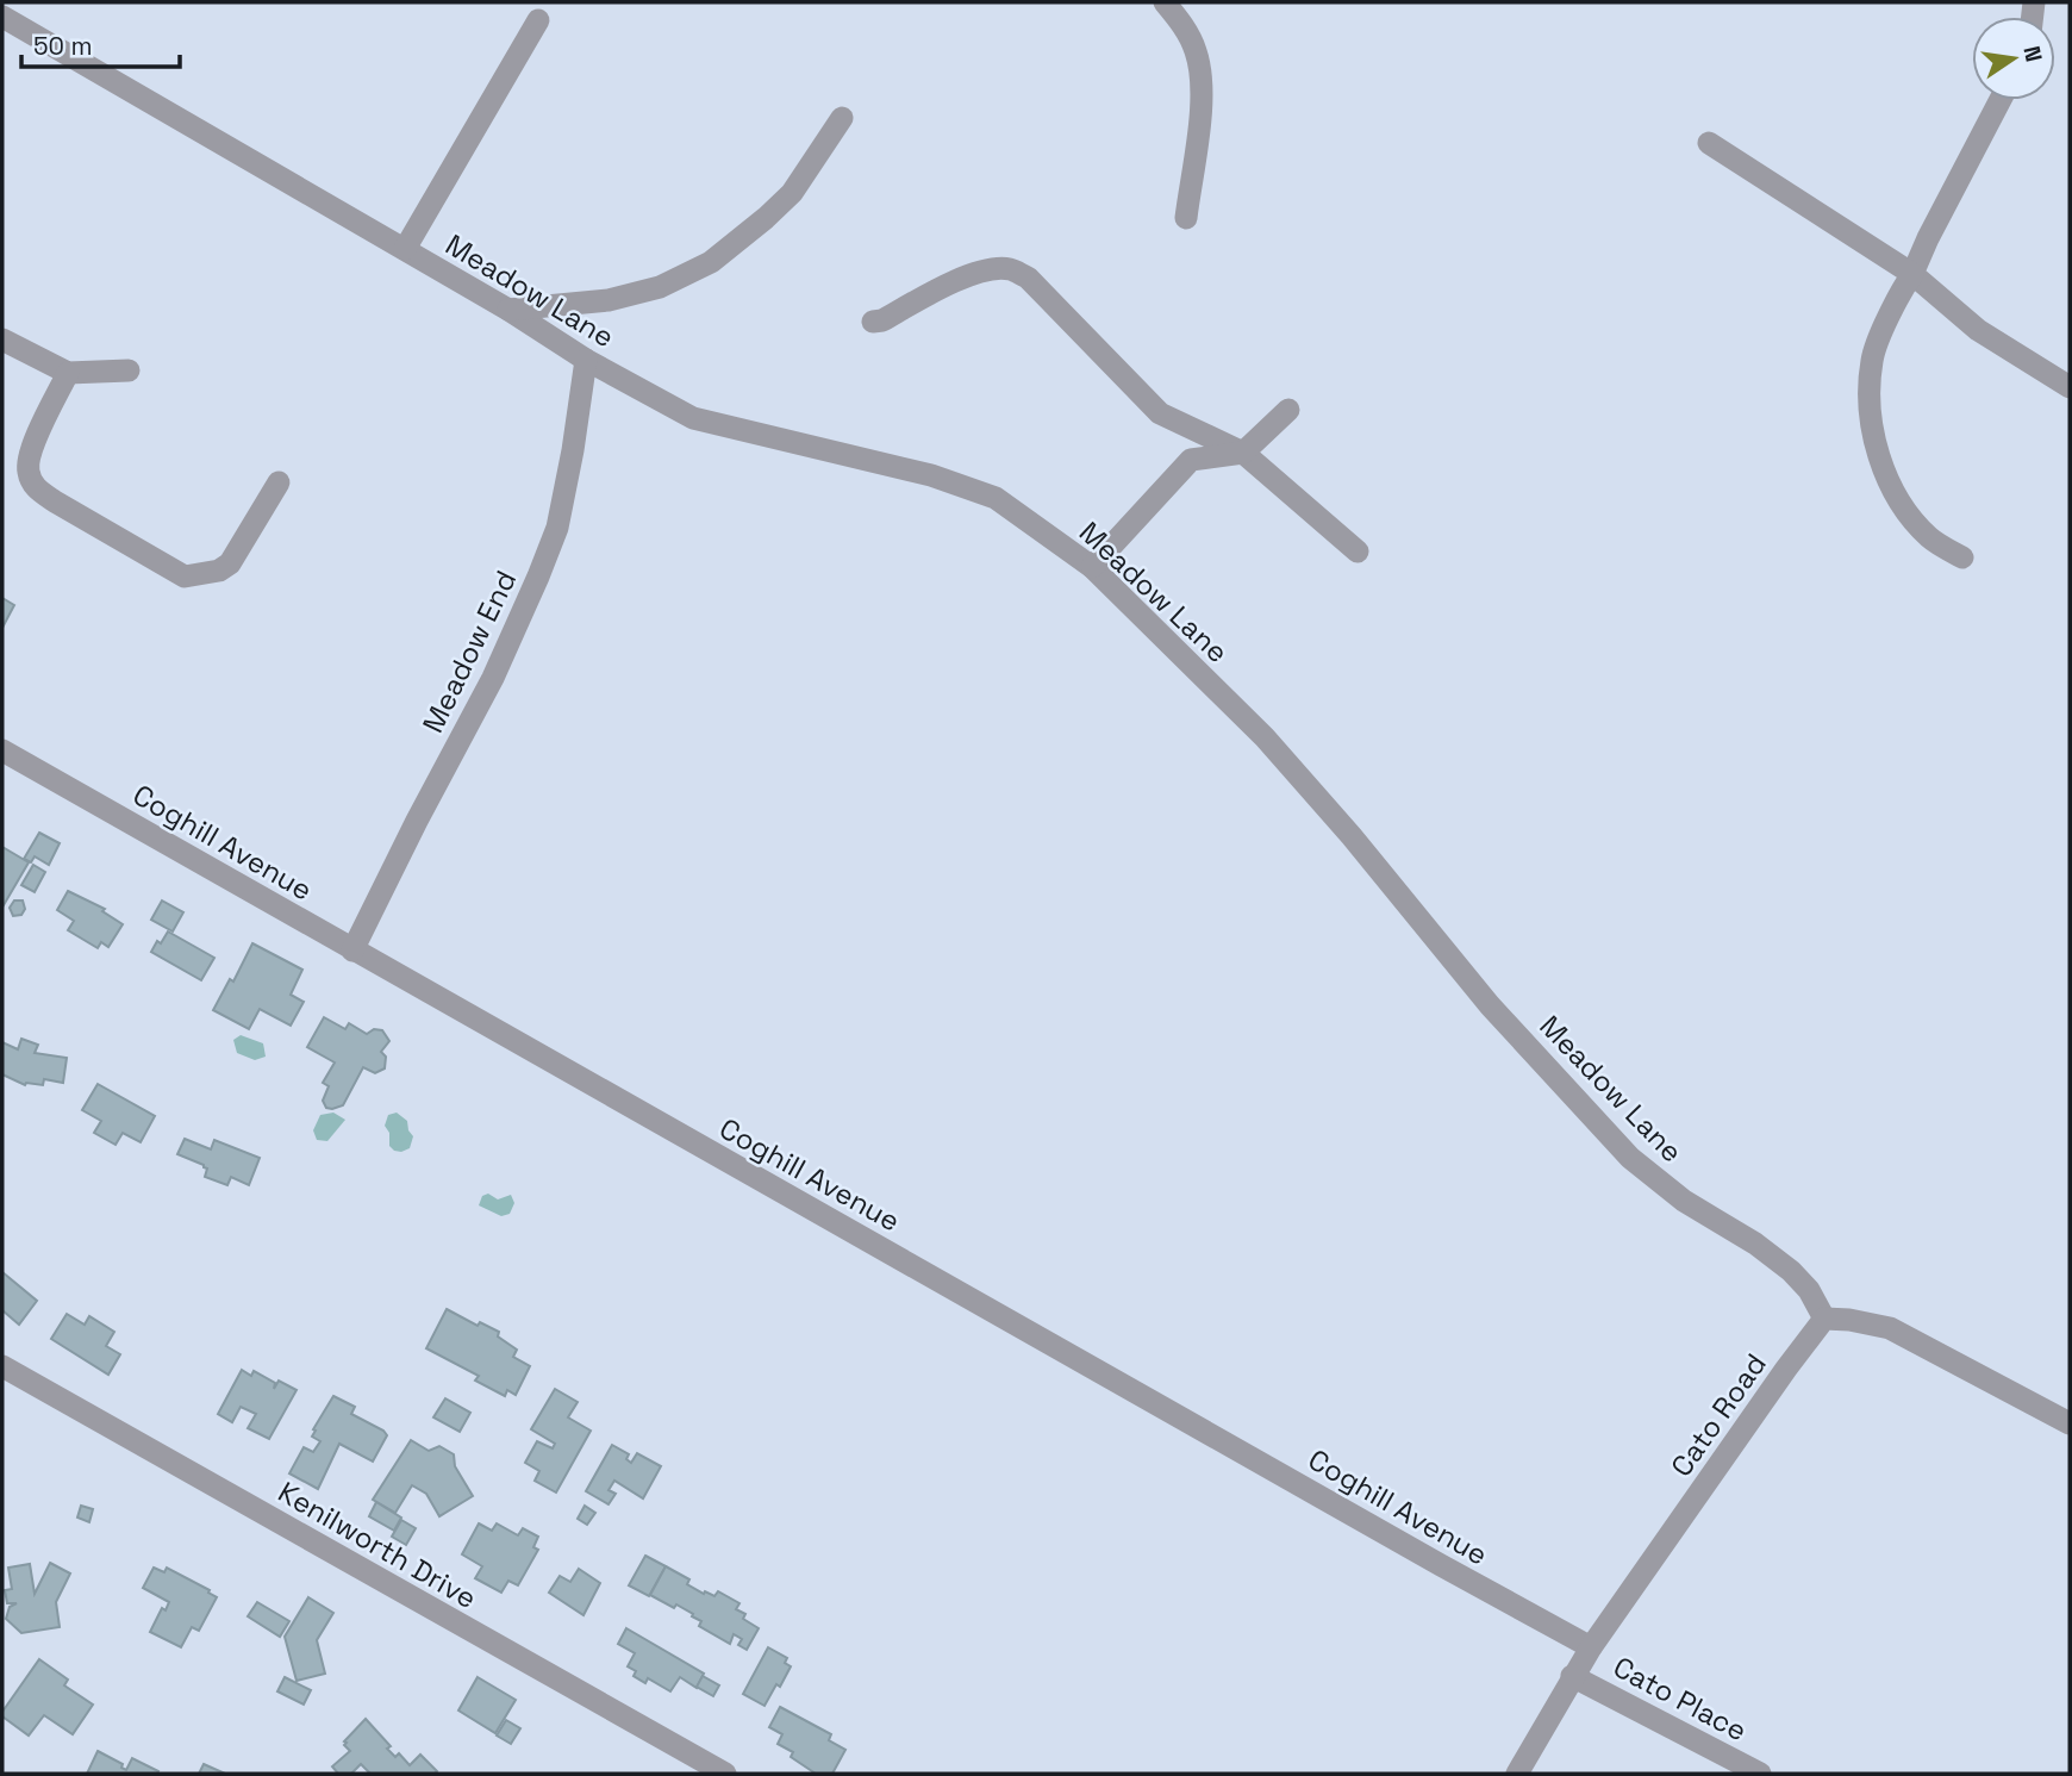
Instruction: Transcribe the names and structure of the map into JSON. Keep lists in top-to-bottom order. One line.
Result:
{"streets":{"street":["Meadow Lane","Meadow End","Coghill Avenue","Cato Road","Kenilworth Drive","Cato Place"]},"crossings":[["Meadow Lane","Meadow End"],["Meadow Lane","Cato Road"],["Meadow End","Coghill Avenue"],["Coghill Avenue","Cato Road"],["Cato Road","Cato Place"]],"scale_bar":"50 m","north":"right"}
